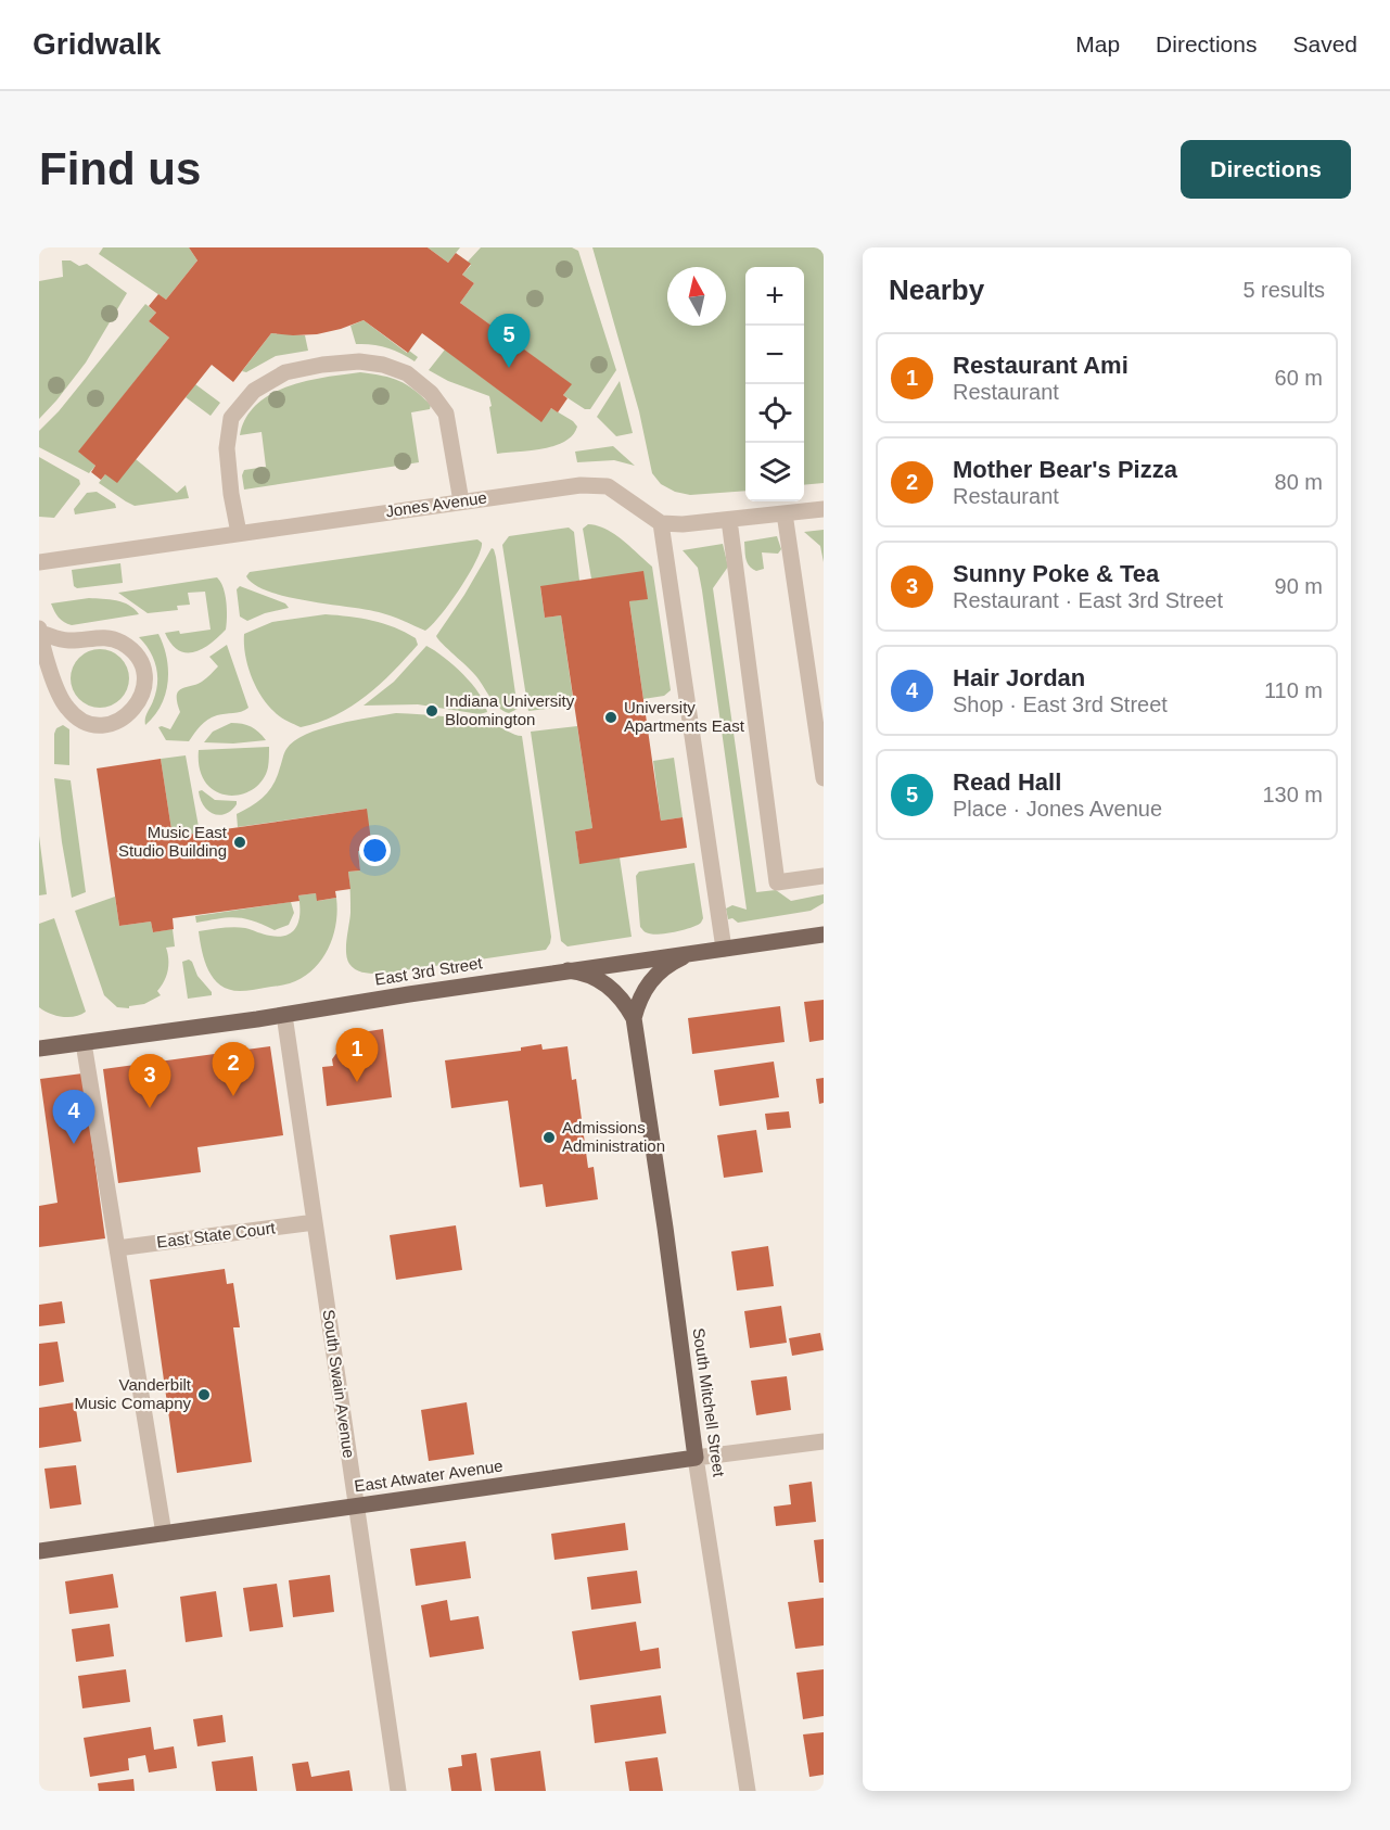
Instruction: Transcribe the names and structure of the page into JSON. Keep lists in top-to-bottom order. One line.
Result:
{"streets":{"main road":["East 3rd Street","South Mitchell Street","East Atwater Avenue"],"street":["Jones Avenue","East State Court","South Swain Avenue"]},"crossings":[["East 3rd Street","South Swain Avenue"],["East State Court","South Swain Avenue"],["South Swain Avenue","East Atwater Avenue"],["South Mitchell Street","East Atwater Avenue"]],"places":["Indiana University Bloomington","University Apartments East","Music East Studio Building","Admissions Administration","Vanderbilt Music Comapny"],"north":"top","page":{"header":"Gridwalk","nav":["Map","Directions","Saved"],"buttons":"Directions","title":"Find us","heading":["Nearby","5 results"],"map_buttons":["+","−"],"pins":["5","1","2","3","4"],"list":[{"mark":"1","name":"Restaurant Ami","note":"Restaurant","value":"60 m"},{"mark":"2","name":"Mother Bear's Pizza","note":"Restaurant","value":"80 m"},{"mark":"3","name":"Sunny Poke & Tea","note":"Restaurant · East 3rd Street","value":"90 m"},{"mark":"4","name":"Hair Jordan","note":"Shop · East 3rd Street","value":"110 m"},{"mark":"5","name":"Read Hall","note":"Place · Jones Avenue","value":"130 m"}]}}
